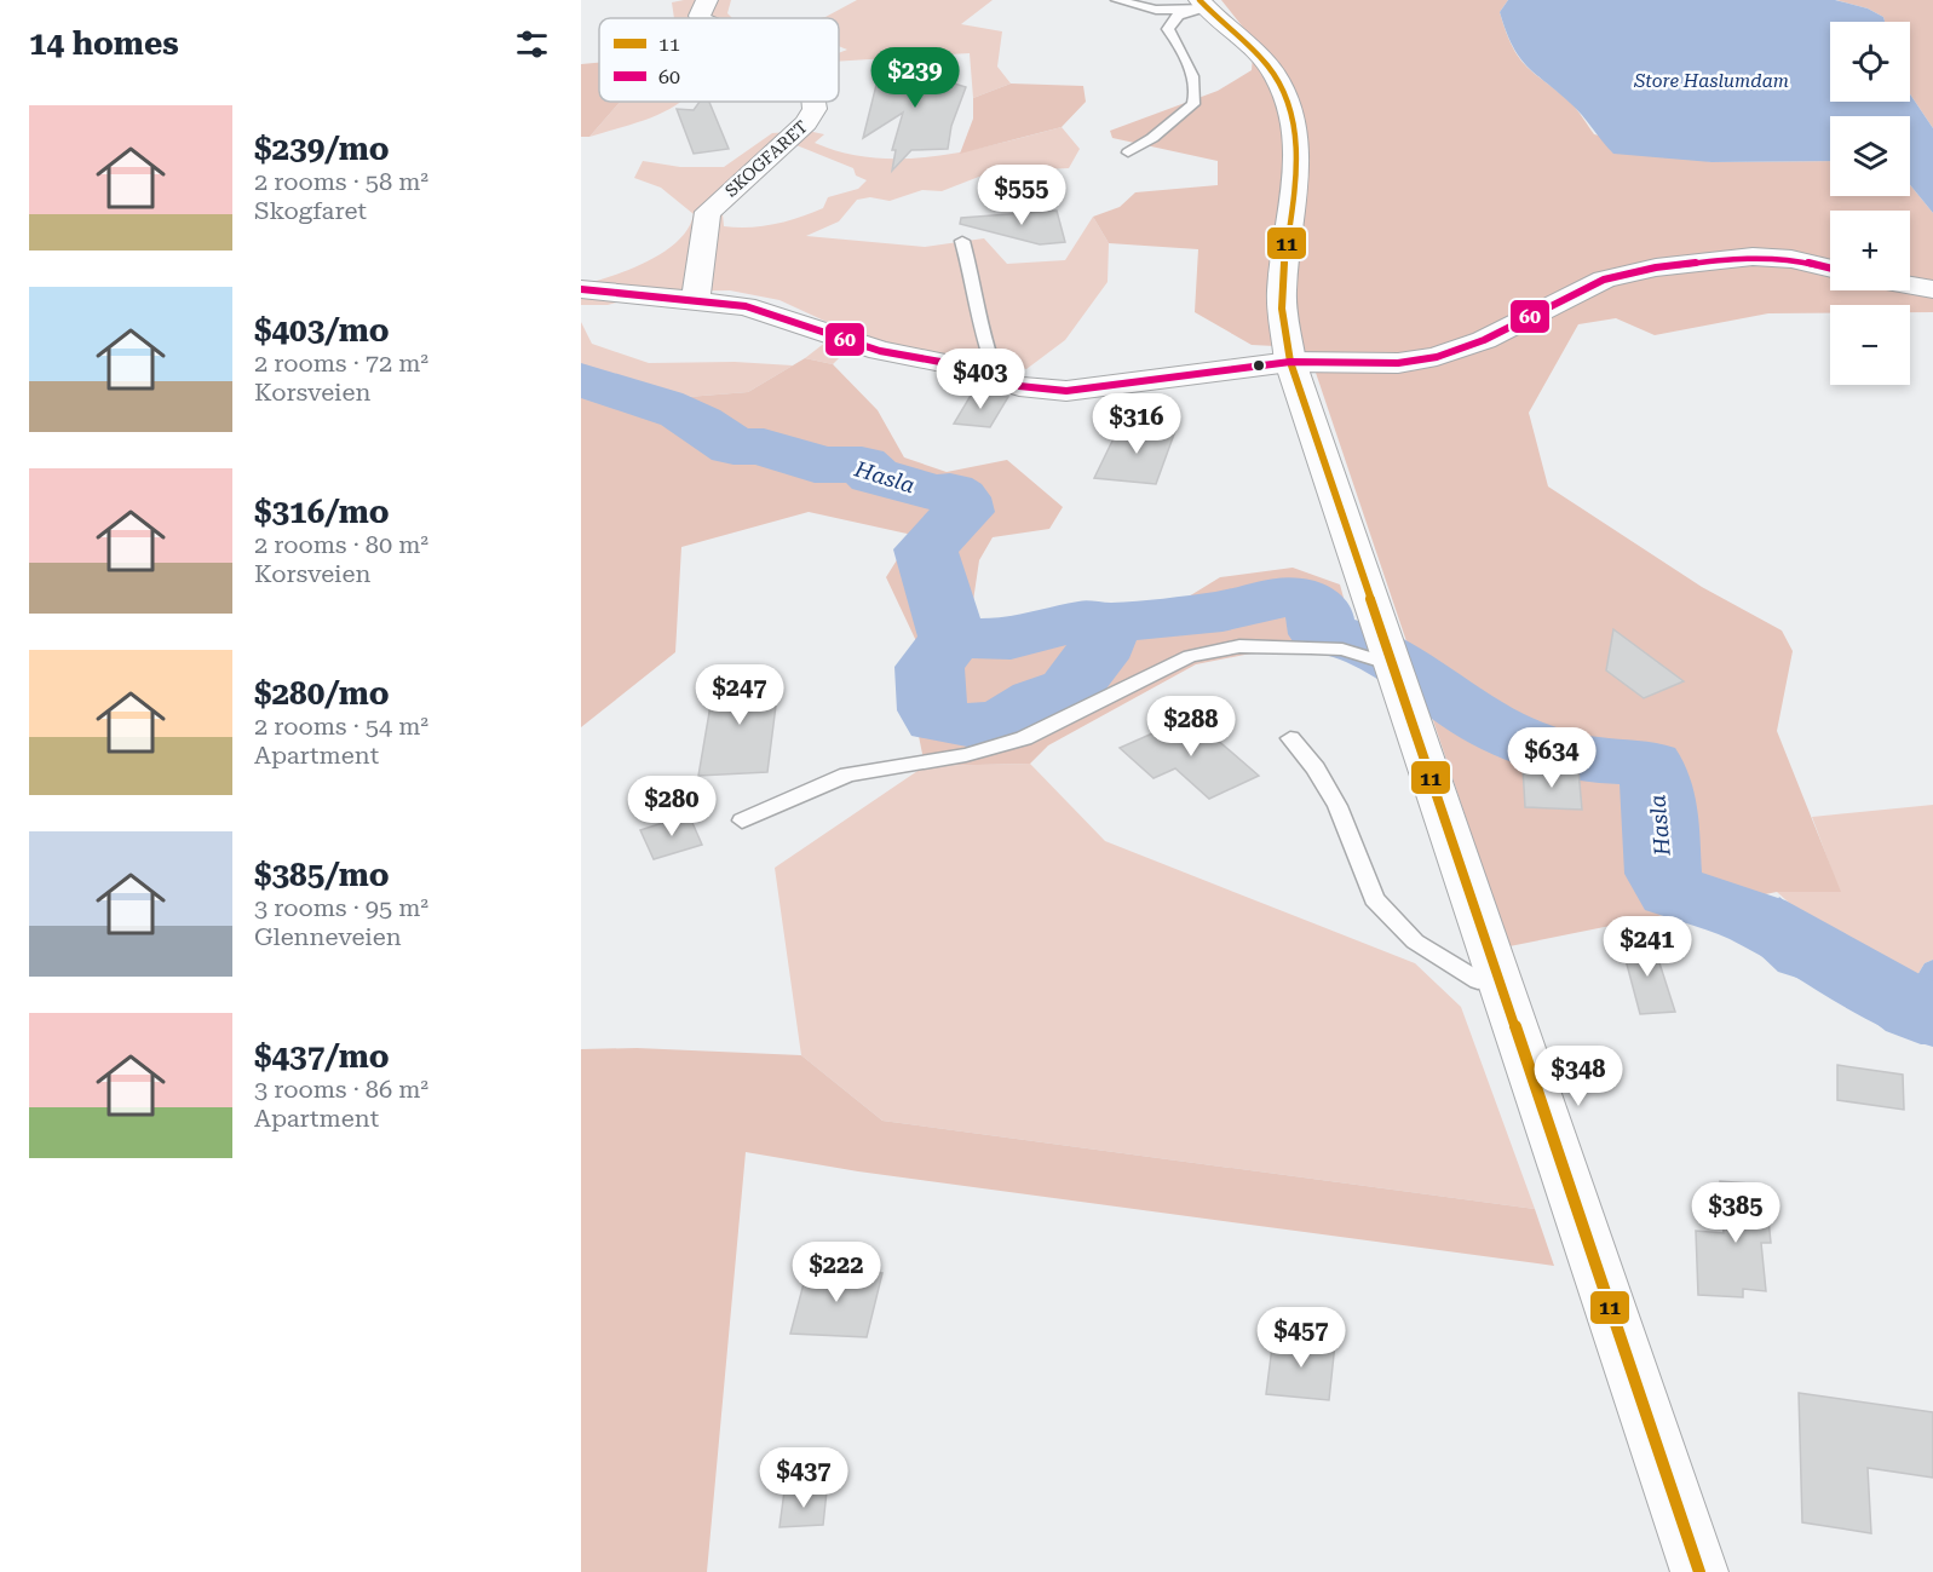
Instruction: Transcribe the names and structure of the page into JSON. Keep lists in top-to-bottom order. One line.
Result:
{"streets":{"street":["SKOGFARET"]},"water":["Store Haslumdam","Hasla"],"lines":["transit line 11","transit line 60"],"legend":["11","60"],"page":{"heading":"14 homes","map_buttons":["+","−"],"price":["$239","$555","$403","$316","$247","$288","$634","$280","$241","$348","$385","$222","$457","$437"],"list":[{"name":"$239/mo","note":"2 rooms · 58 m² · Skogfaret"},{"name":"$403/mo","note":"2 rooms · 72 m² · Korsveien"},{"name":"$316/mo","note":"2 rooms · 80 m² · Korsveien"},{"name":"$280/mo","note":"2 rooms · 54 m² · Apartment"},{"name":"$385/mo","note":"3 rooms · 95 m² · Glenneveien"},{"name":"$437/mo","note":"3 rooms · 86 m² · Apartment"}]}}
